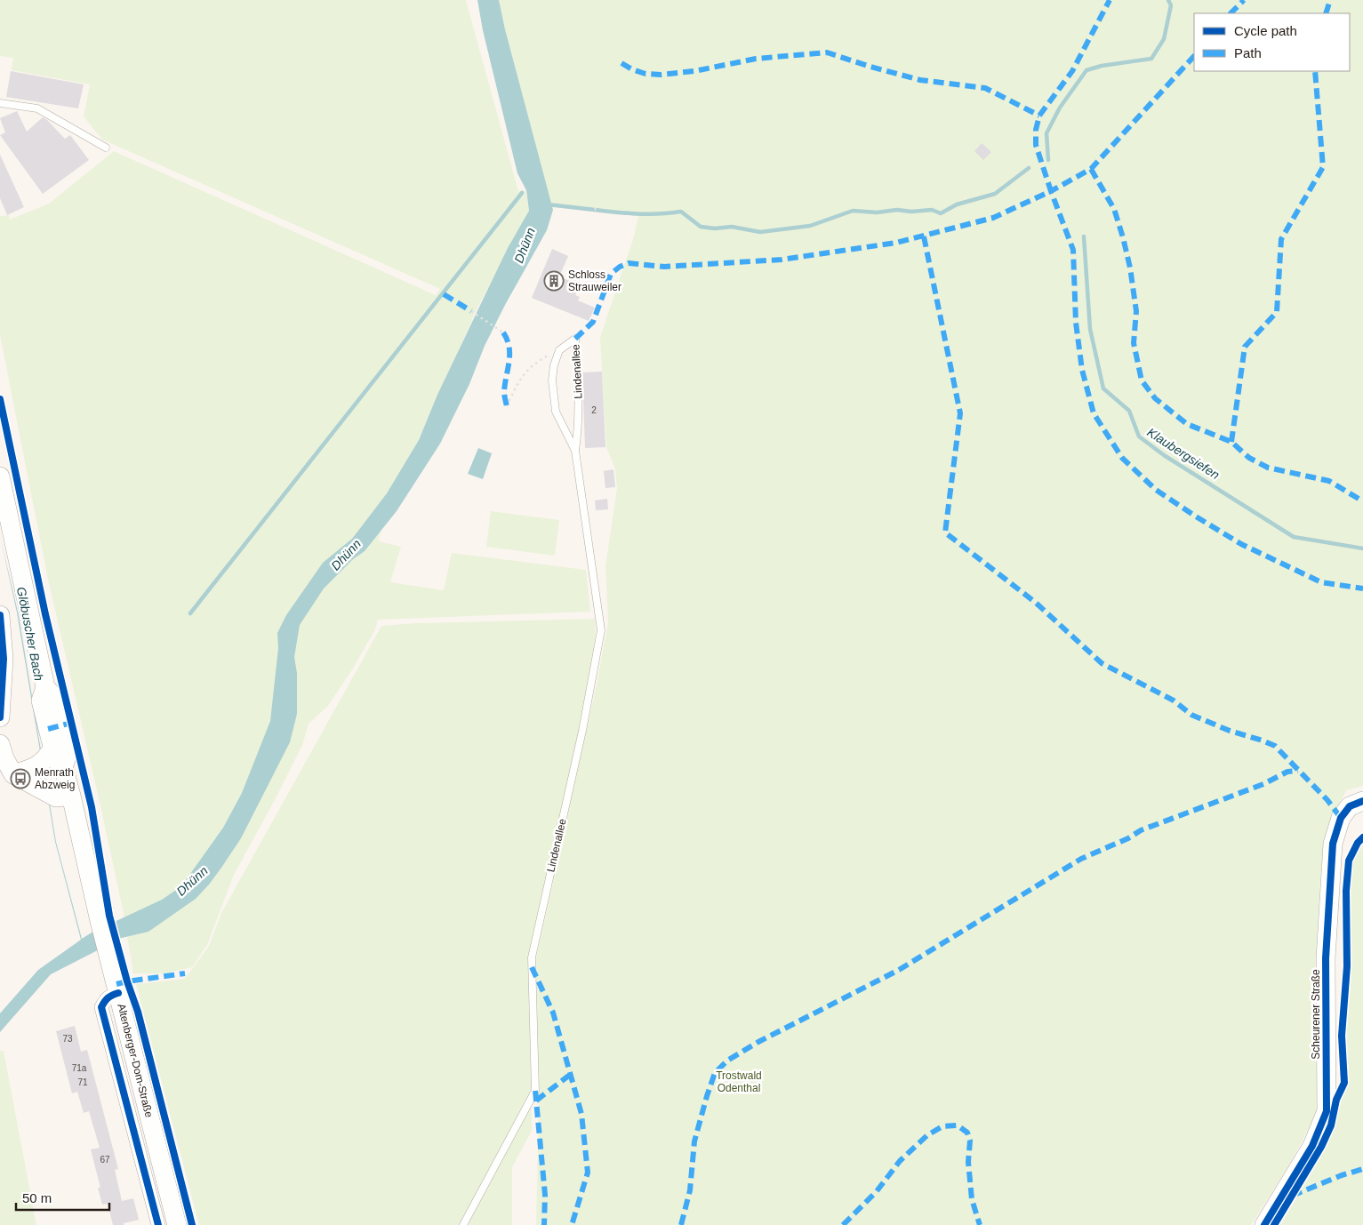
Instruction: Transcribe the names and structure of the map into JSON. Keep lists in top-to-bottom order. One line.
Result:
{"streets":{"main road":["Scheurener Straße","Altenberger-Dom-Straße"],"lane":["Lindenallee"]},"water":["Dhünn","Klaubergsiefen","Glöbuscher Bach"],"parks":["Trostwald Odenthal"],"places":{"building":["Schloss Strauweiler"],"bus stop":["Menrath Abzweig"]},"house_numbers":["2","73","71a","71","67"],"legend":["Cycle path","Path"],"scale_bar":"50 m"}
